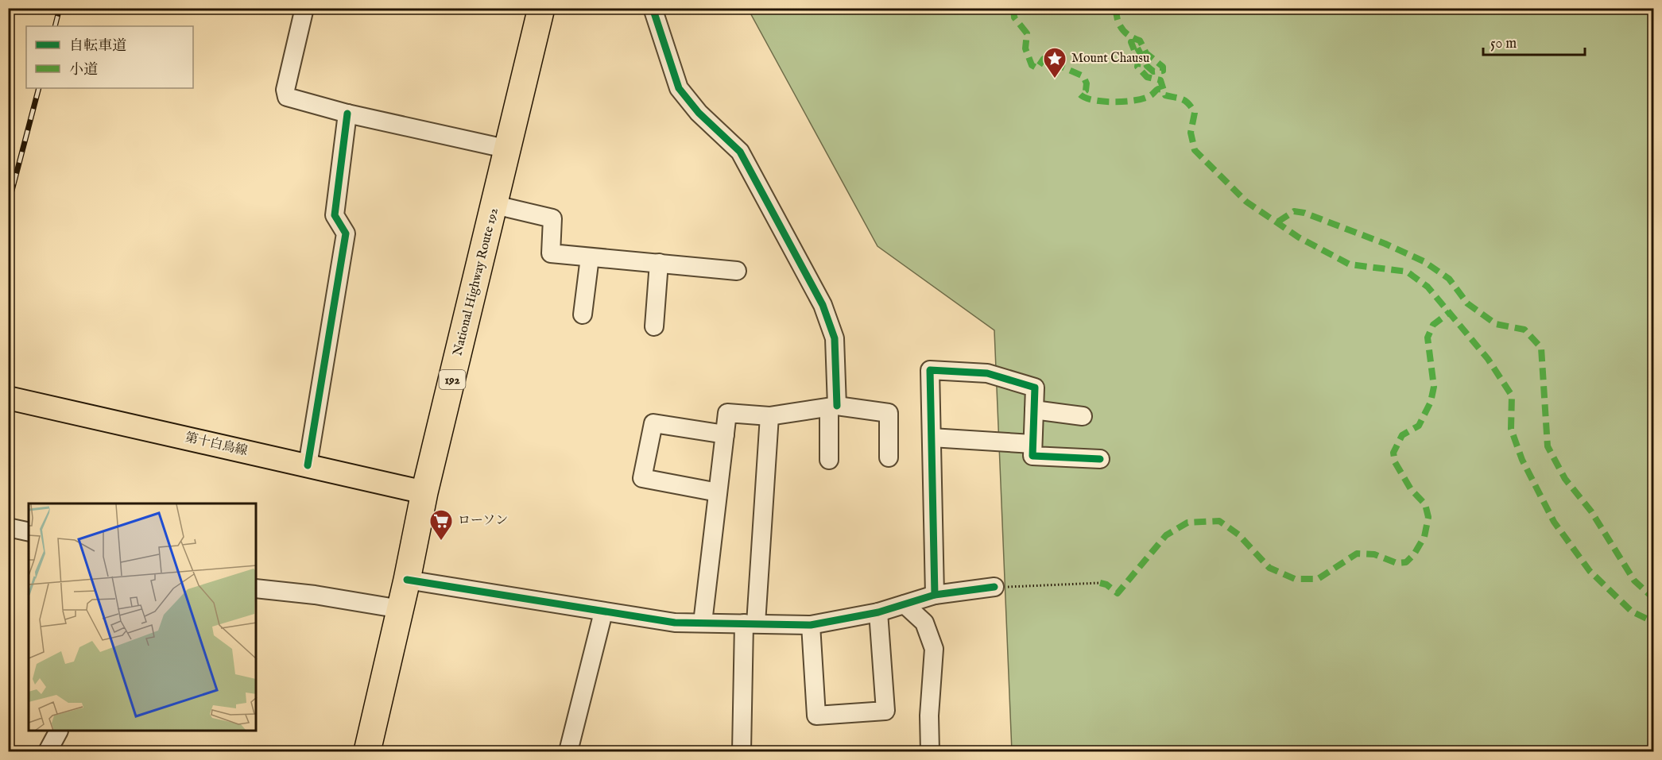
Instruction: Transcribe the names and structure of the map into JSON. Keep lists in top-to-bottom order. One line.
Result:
{"streets":{"highway":["National Highway Route 192","192"],"main road":["第十白鳥線"]},"crossings":[["National Highway Route 192","第十白鳥線"]],"places":{"place":["Mount Chausu"],"supermarket":["ローソン"]},"legend":["自転車道","小道"],"scale_bar":"50 m"}
